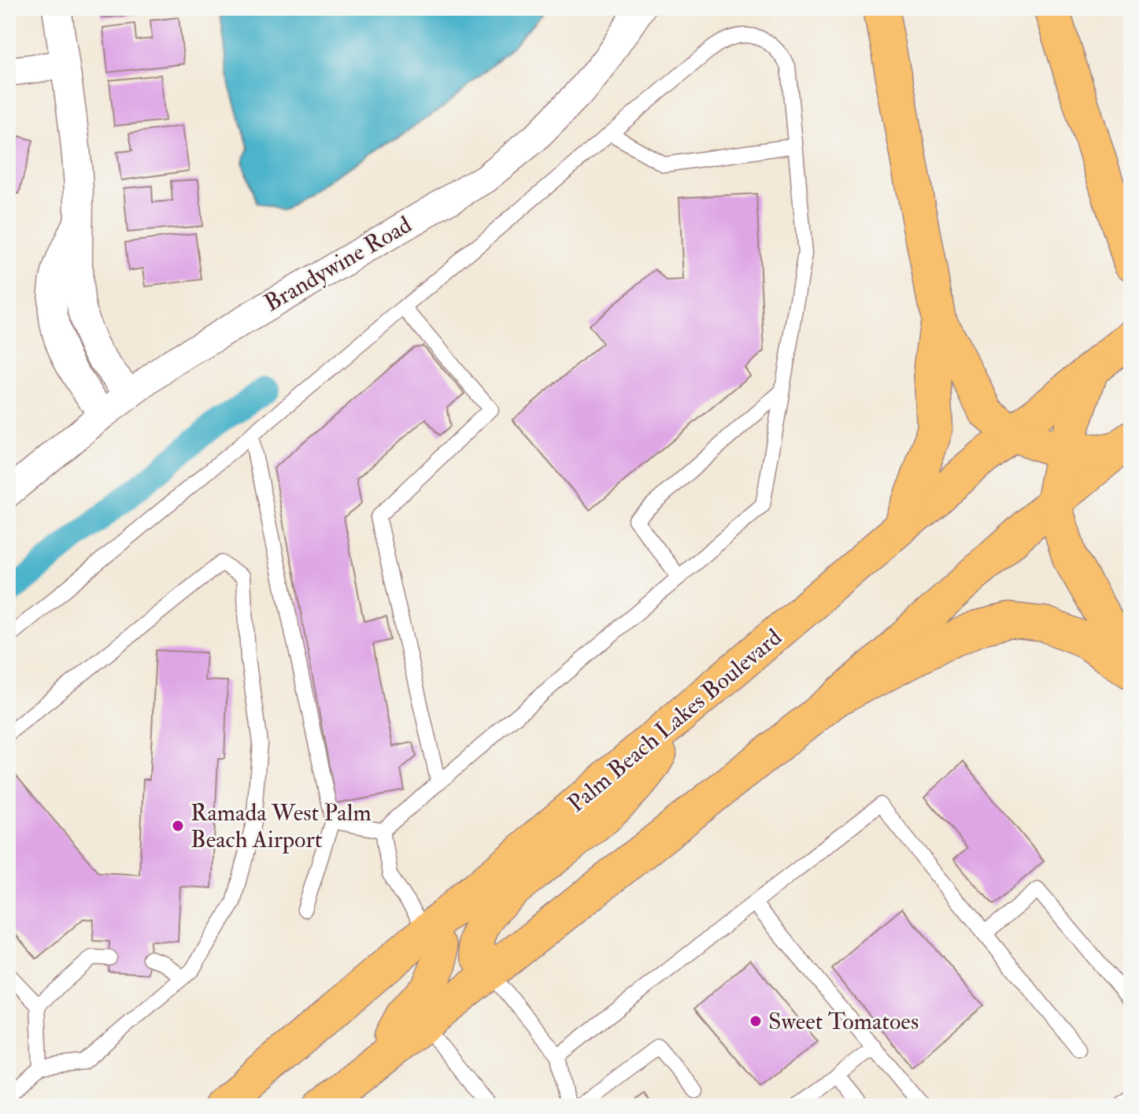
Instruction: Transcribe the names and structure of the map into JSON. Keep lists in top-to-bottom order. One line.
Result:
{"streets":{"main road":["Palm Beach Lakes Boulevard"],"street":["Brandywine Road"]},"places":["Ramada West Palm Beach Airport","Sweet Tomatoes"]}
